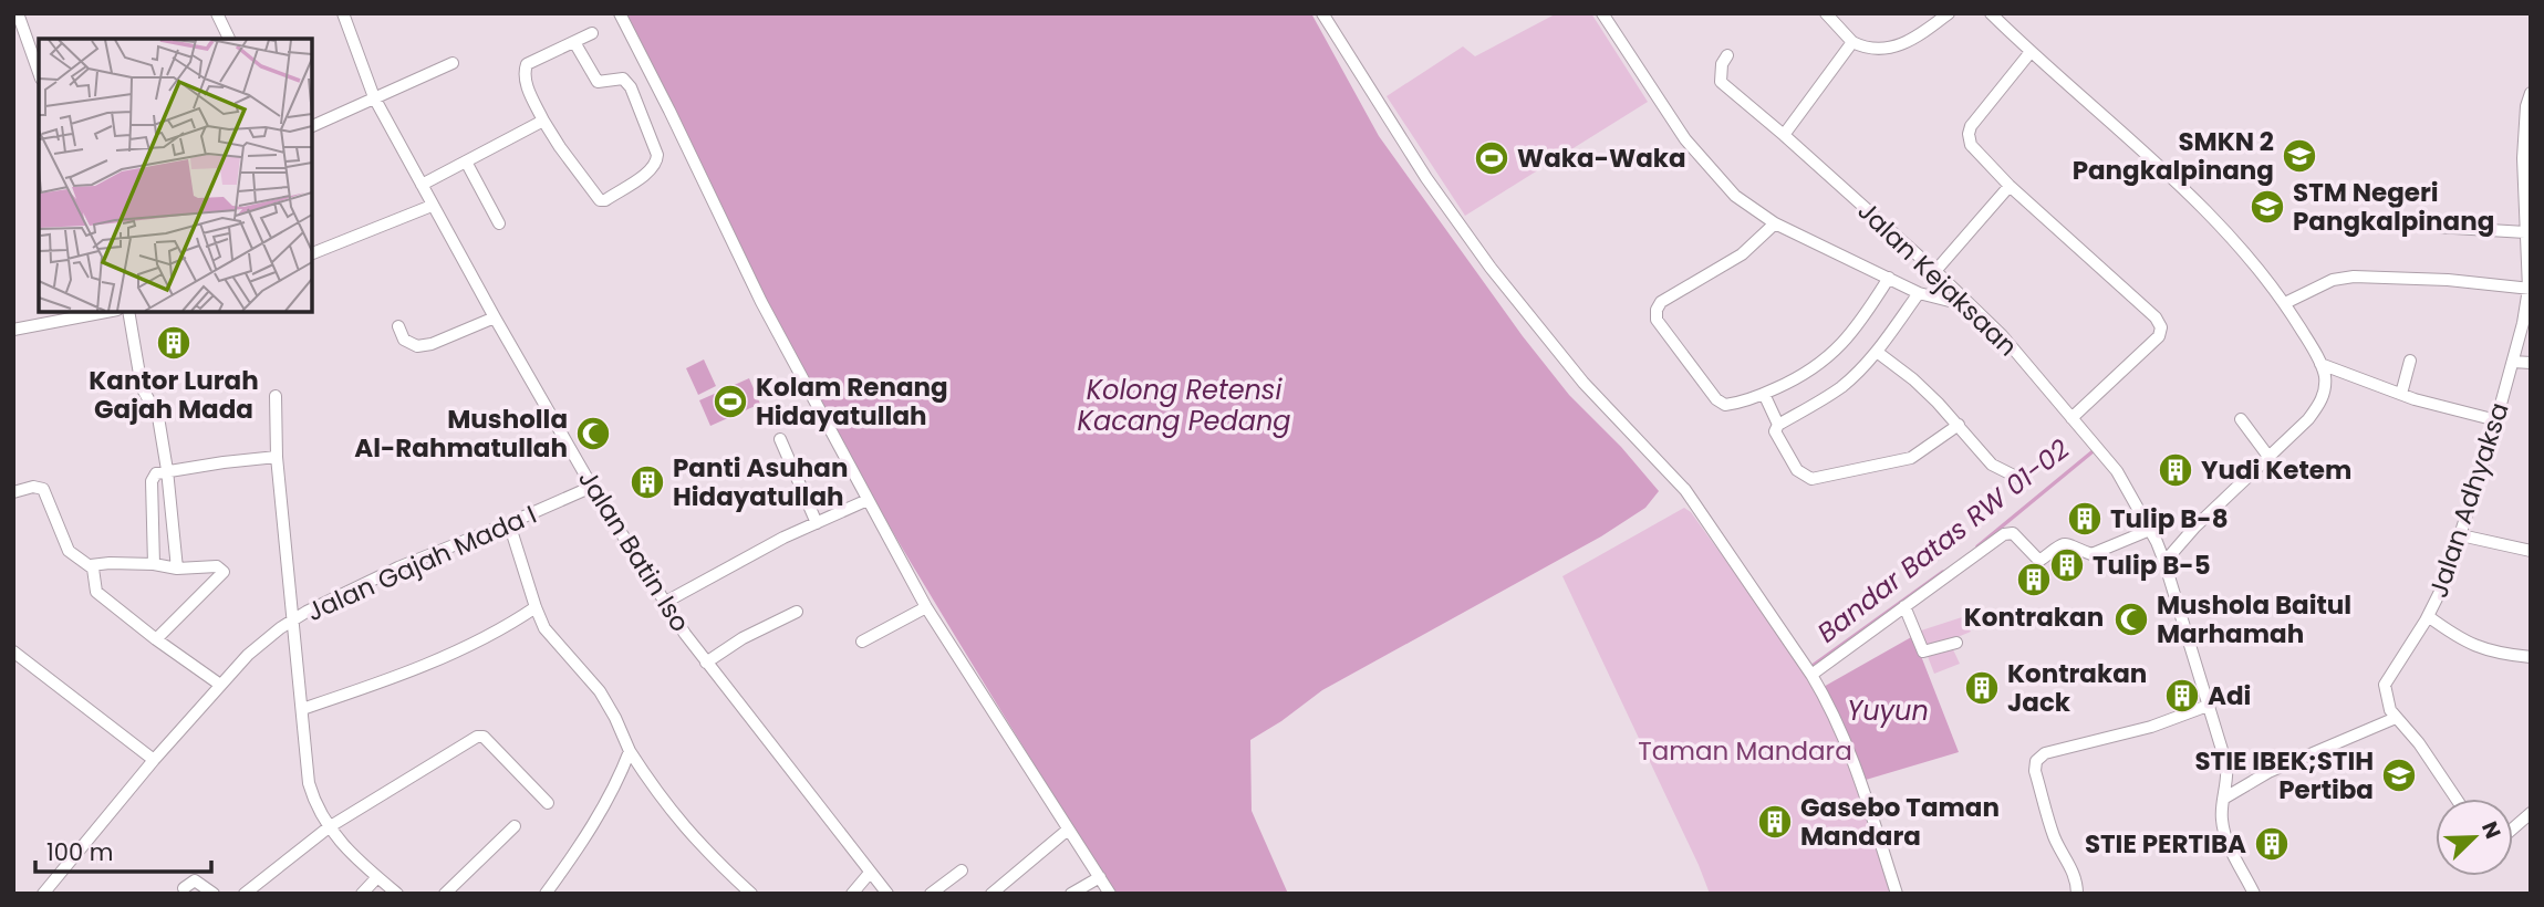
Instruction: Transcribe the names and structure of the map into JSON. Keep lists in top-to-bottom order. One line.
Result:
{"streets":{"street":["Jalan Kejaksaan","Jalan Adhyaksa","Jalan Batin Iso","Jalan Gajah Mada I"]},"crossings":[["Jalan Batin Iso","Jalan Gajah Mada I"]],"water":["Kolong Retensi Kacang Pedang","Bandar Batas RW 01-02","Yuyun"],"parks":["Taman Mandara"],"places":{"school or university":["SMKN 2 Pangkalpinang","STM Negeri Pangkalpinang","STIE IBEK;STIH Pertiba"],"sports":["Waka-Waka","Kolam Renang Hidayatullah"],"building":["Kantor Lurah Gajah Mada","Yudi Ketem","Panti Asuhan Hidayatullah","Tulip B-8","Tulip B-5","Kontrakan","Kontrakan Jack","Adi","Gasebo Taman Mandara","STIE PERTIBA"],"mosque":["Musholla Al-Rahmatullah","Mushola Baitul Marhamah"]},"scale_bar":"100 m","north":"top right"}
